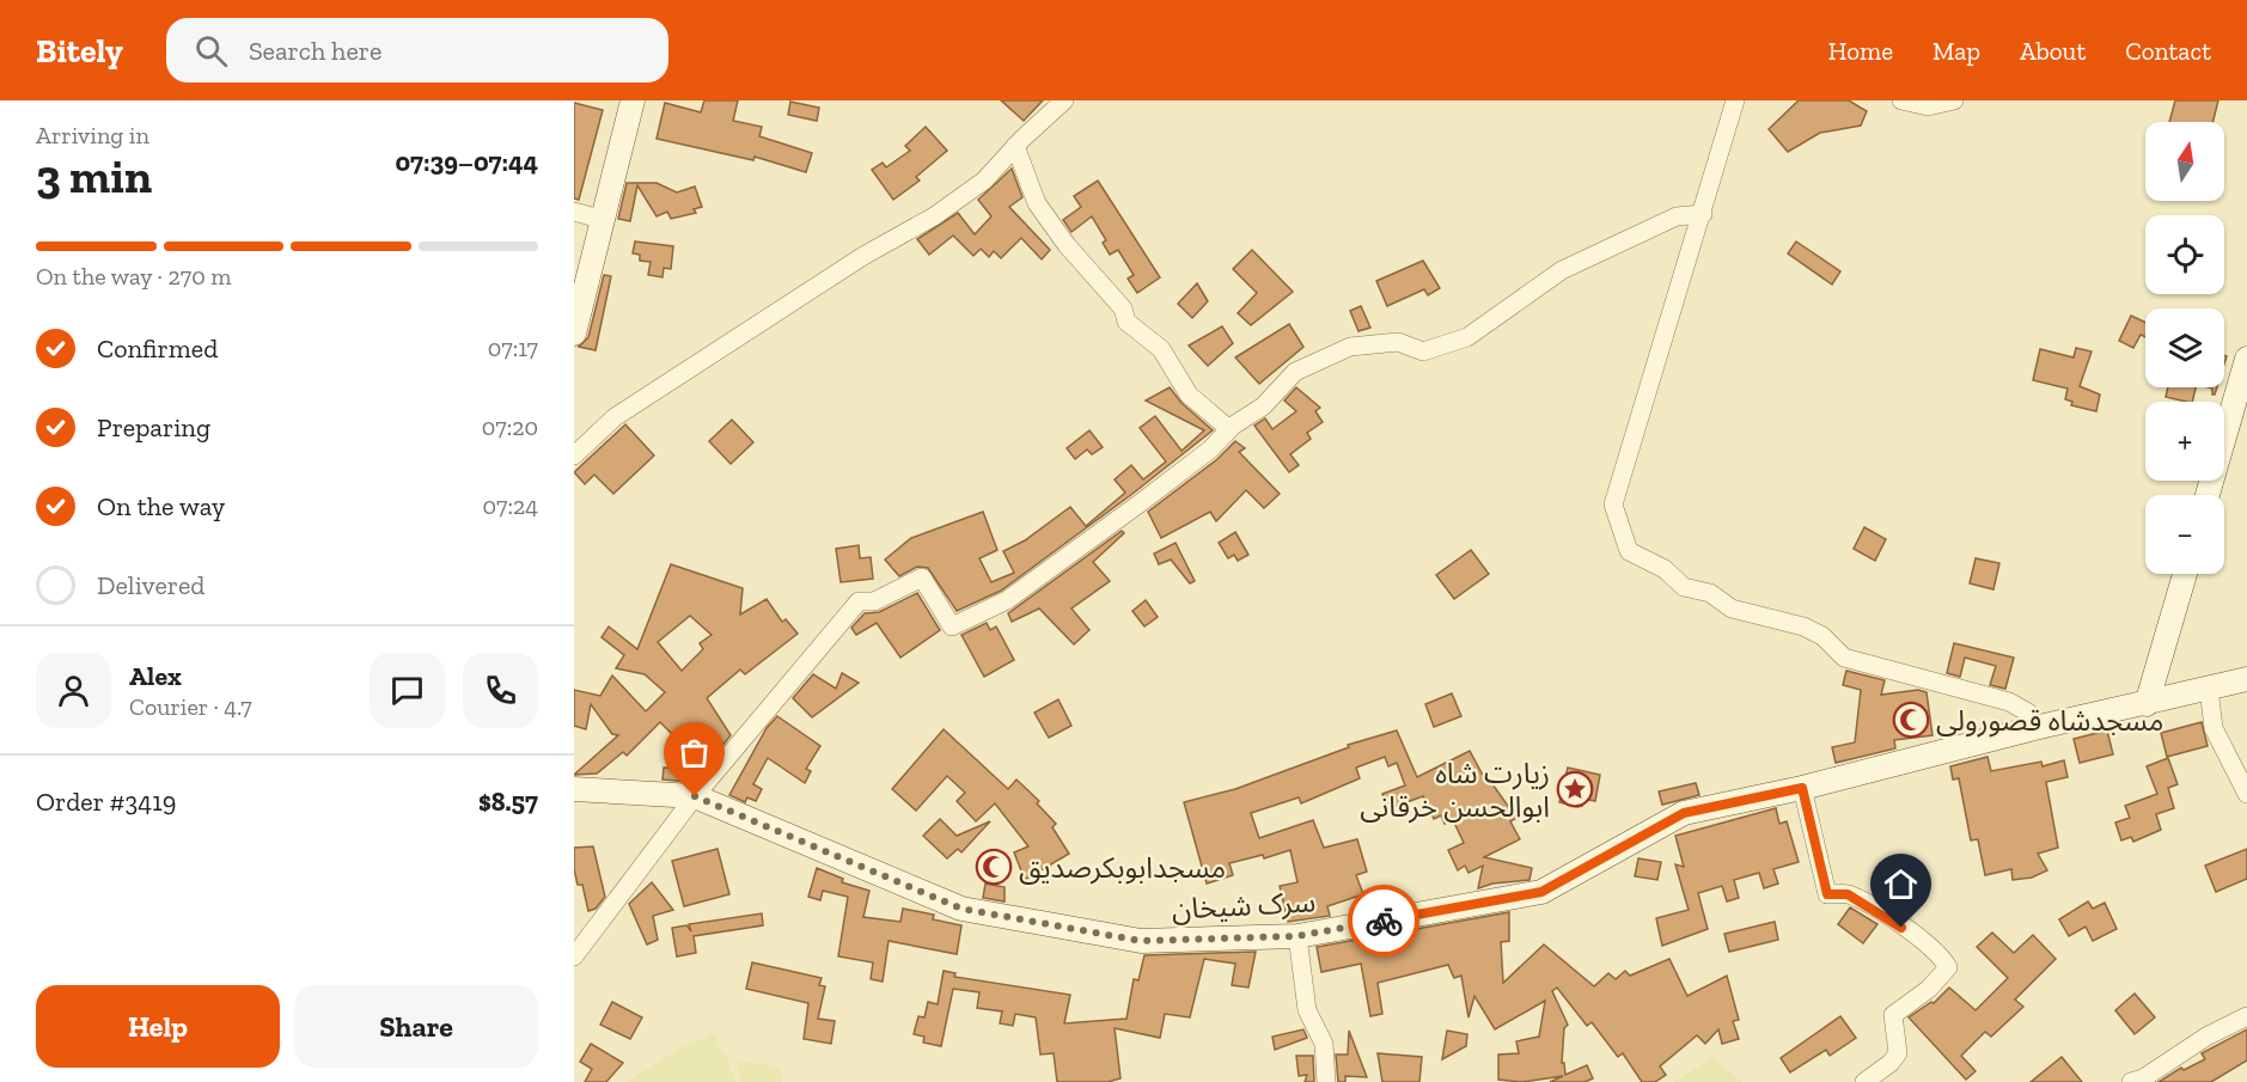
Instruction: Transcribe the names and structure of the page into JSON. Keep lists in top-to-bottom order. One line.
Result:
{"streets":{"street":["سرک شیخان"]},"places":{"mosque":["مسجدشاه قصورولی","مسجدابوبکرصدیق"],"place":["زیارت شاه ابوالحسن خرقانی"]},"north":"top","page":{"header":"Bitely","search":"Search here","nav":["Home","Map","About","Contact"],"heading":["3 min","Arriving in","07:39–07:44"],"panel":["Alex","Courier · 4.7","Order #3419","$8.57"],"map_buttons":["+","−"],"bar":"On the way · 270 m","list":[["Confirmed","07:17"],["Preparing","07:20"],["On the way","07:24"],"Delivered"],"buttons":["Help","Share"]}}
